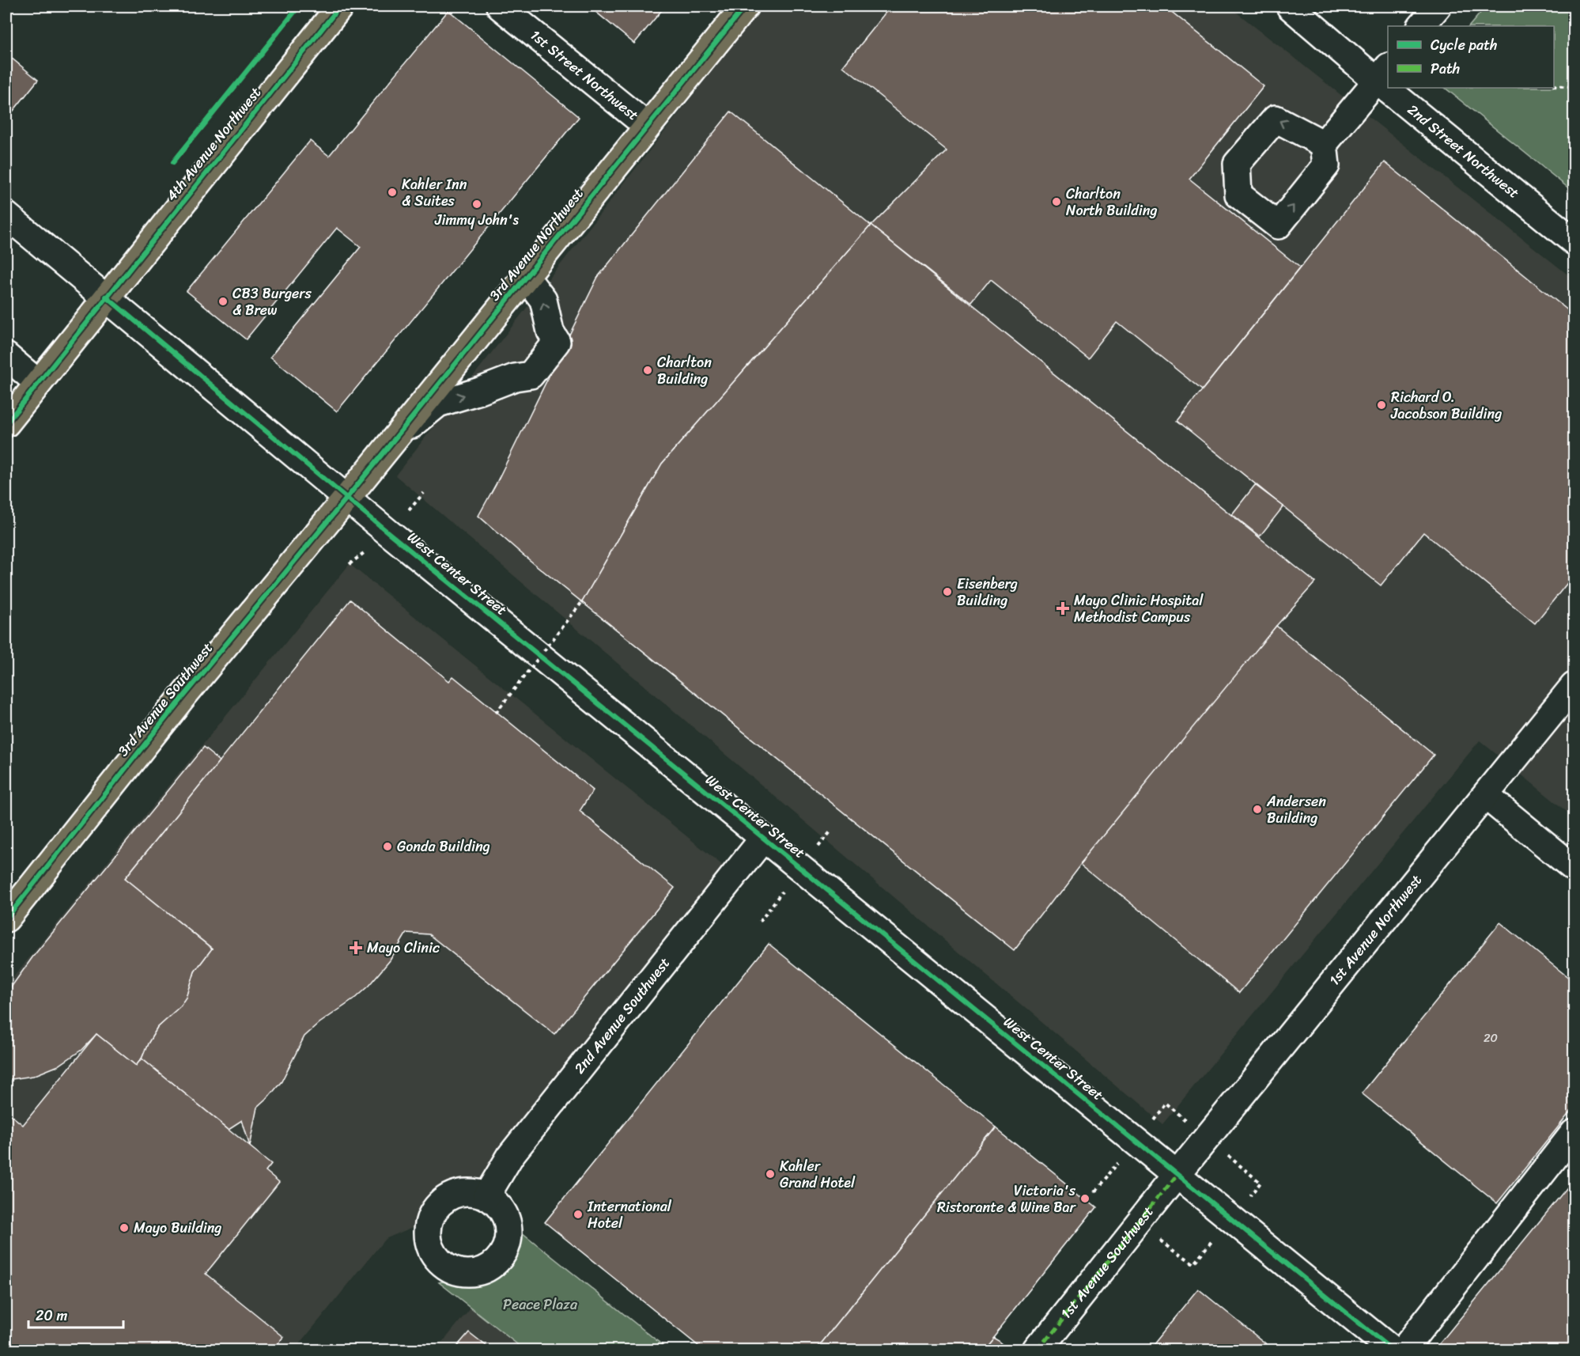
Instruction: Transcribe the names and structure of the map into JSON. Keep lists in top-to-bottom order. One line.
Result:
{"streets":{"main road":["4th Avenue Northwest","3rd Avenue Northwest","3rd Avenue Southwest"],"street":["1st Street Northwest","2nd Street Northwest","West Center Street","1st Avenue Northwest","2nd Avenue Southwest","1st Avenue Southwest"]},"crossings":[["1st Street Northwest","3rd Avenue Northwest"],["4th Avenue Northwest","West Center Street"],["3rd Avenue Northwest","West Center Street"],["3rd Avenue Northwest","3rd Avenue Southwest"],["West Center Street","3rd Avenue Southwest"],["West Center Street","1st Avenue Northwest"],["West Center Street","2nd Avenue Southwest"],["West Center Street","1st Avenue Southwest"],["1st Avenue Northwest","1st Avenue Southwest"]],"parks":["Peace Plaza"],"places":{"other":["Kahler Inn & Suites","Charlton North Building","Jimmy John's","CB3 Burgers & Brew","Charlton Building","Richard O. Jacobson Building","Eisenberg Building","Andersen Building","Gonda Building","Kahler Grand Hotel","Victoria's Ristorante & Wine Bar","International Hotel","Mayo Building"],"health":["Mayo Clinic Hospital Methodist Campus","Mayo Clinic"]},"house_numbers":["20"],"legend":["Cycle path","Path"],"scale_bar":"20 m"}
